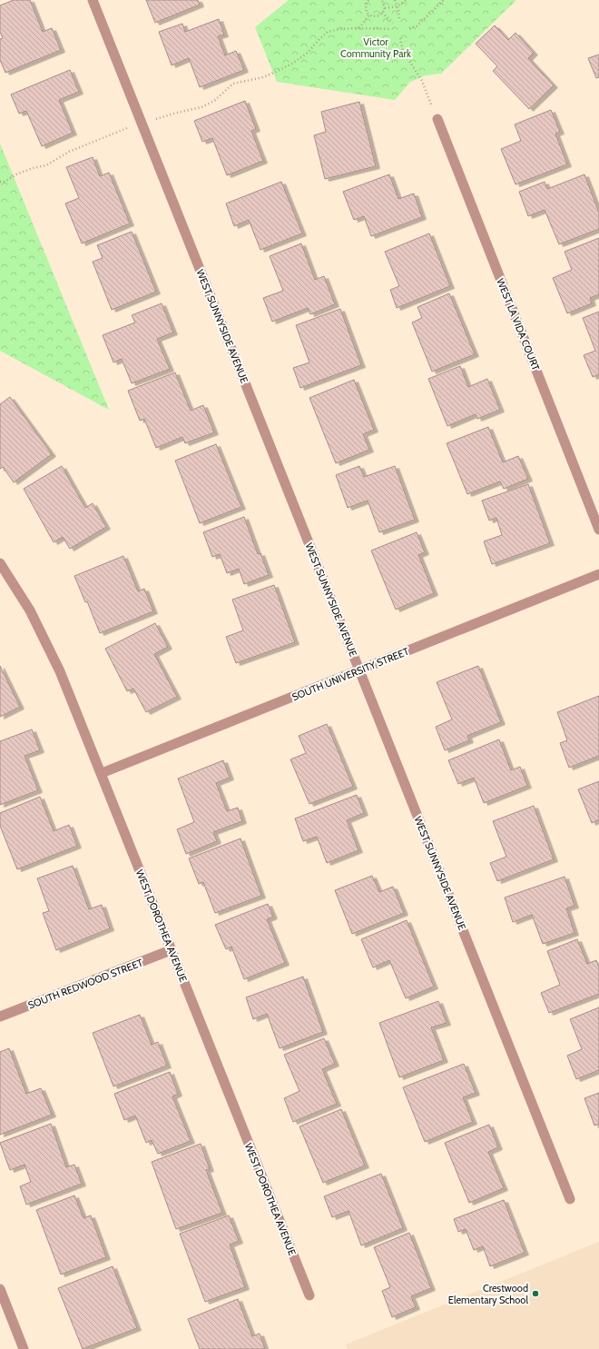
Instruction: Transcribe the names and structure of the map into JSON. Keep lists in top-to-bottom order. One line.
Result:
{"streets":{"street":["WEST LA VIDA COURT","WEST SUNNYSIDE AVENUE","SOUTH UNIVERSITY STREET","WEST DOROTHEA AVENUE","SOUTH REDWOOD STREET"]},"crossings":[["WEST SUNNYSIDE AVENUE","SOUTH UNIVERSITY STREET"],["SOUTH UNIVERSITY STREET","WEST DOROTHEA AVENUE"],["WEST DOROTHEA AVENUE","SOUTH REDWOOD STREET"]],"parks":["Victor Community Park"],"places":["Crestwood Elementary School"]}
